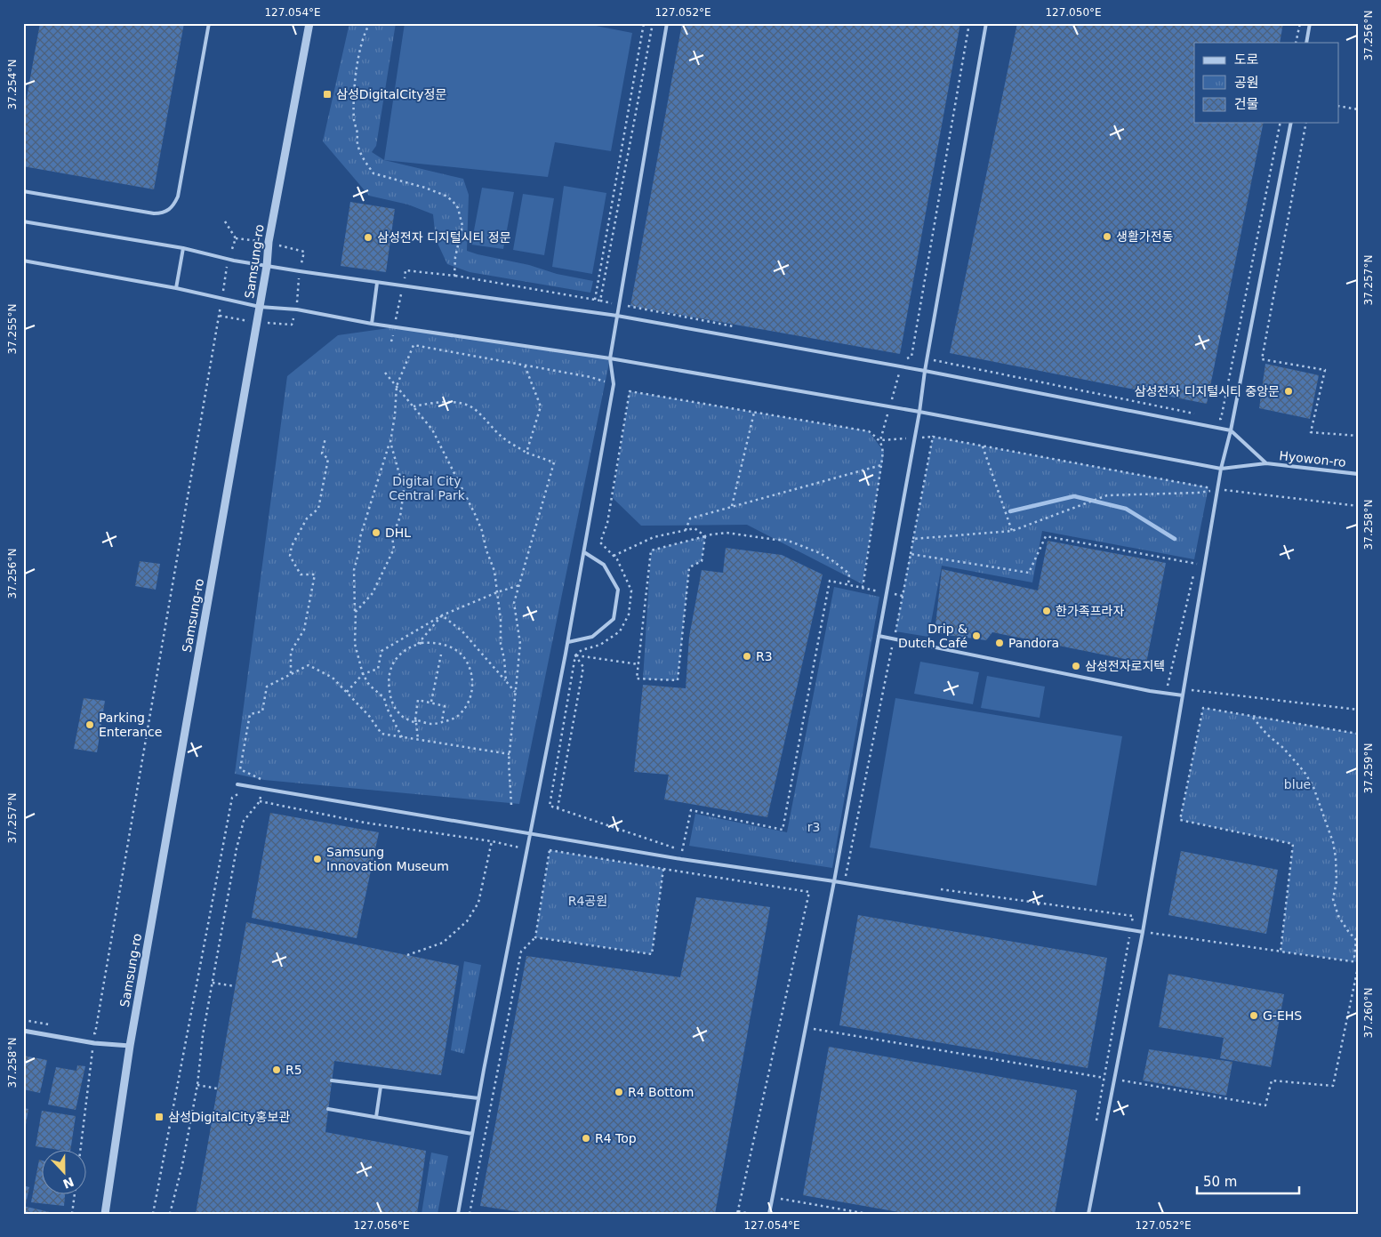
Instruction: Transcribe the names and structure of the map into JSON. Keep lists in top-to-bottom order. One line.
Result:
{"streets":{"street":["Samsung-ro"],"lane":["Hyowon-ro"]},"crossings":[["Samsung-ro","Hyowon-ro"]],"parks":["Digital City Central Park","blue","r3","R4공원"],"places":{"transit":["삼성DigitalCity정문","삼성DigitalCity홍보관"],"other":["생활가전동","삼성전자 디지털시티 정문","삼성전자 디지털시티 중앙문","DHL","한가족프라자","Drip & Dutch Café","Pandora","R3","삼성전자로지텍","Parking Enterance","Samsung Innovation Museum","G-EHS","R5","R4 Bottom","R4 Top"]},"legend":["도로","공원","건물"],"scale_bar":"50 m","north":"bottom","coordinates":["127.054°E","127.052°E","127.050°E","37.256°N","37.254°N","37.257°N","37.255°N","37.258°N","37.259°N","37.260°N","127.056°E"]}
